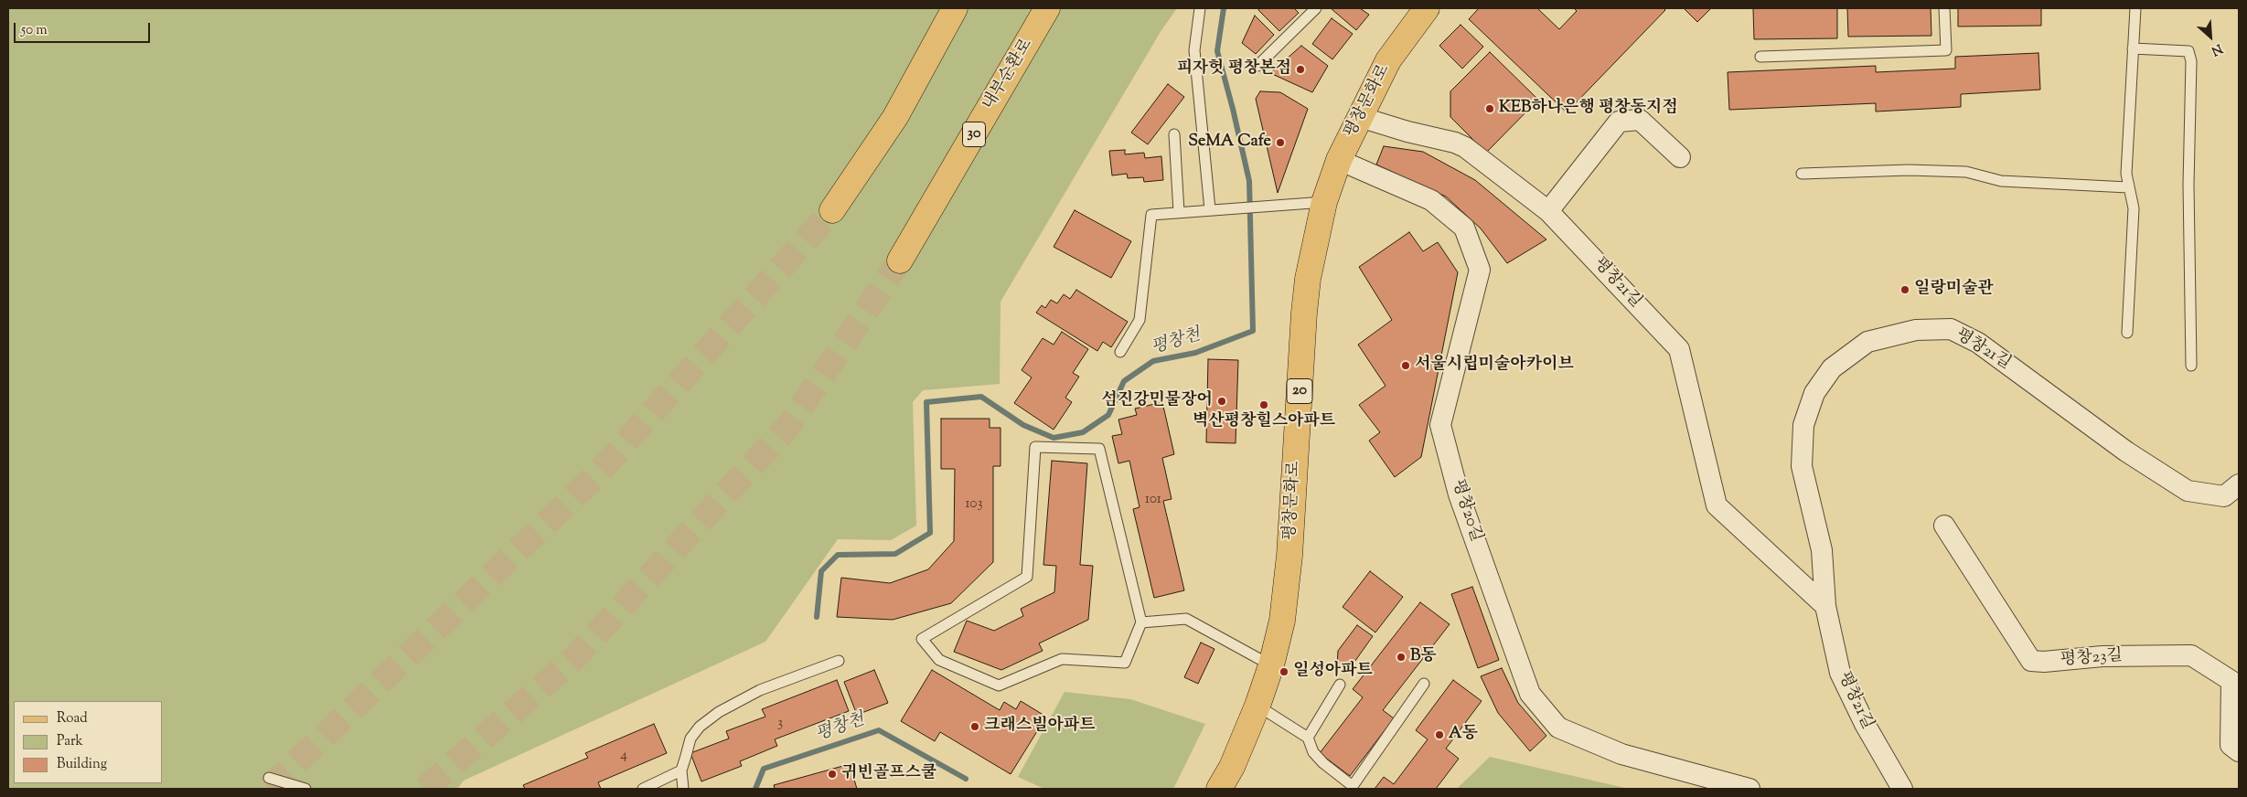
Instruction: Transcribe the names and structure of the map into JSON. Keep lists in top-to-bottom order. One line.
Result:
{"streets":{"main road":["내부순환로","평창문화로","30","20"],"street":["평창21길","평창20길","평창23길"]},"crossings":[["평창문화로","평창21길"],["평창문화로","평창20길"]],"water":["평창천"],"places":["피자헛 평창본점","KEB하나은행 평창동지점","SeMA Cafe","일랑미술관","서울시립미술아카이브","섬진강민물장어","벽산평창힐스아파트","B동","일성아파트","크래스빌아파트","A동","귀빈골프스쿨"],"house_numbers":["101","103","3","4"],"legend":["Road","Park","Building"],"scale_bar":"50 m","north":"bottom right"}
